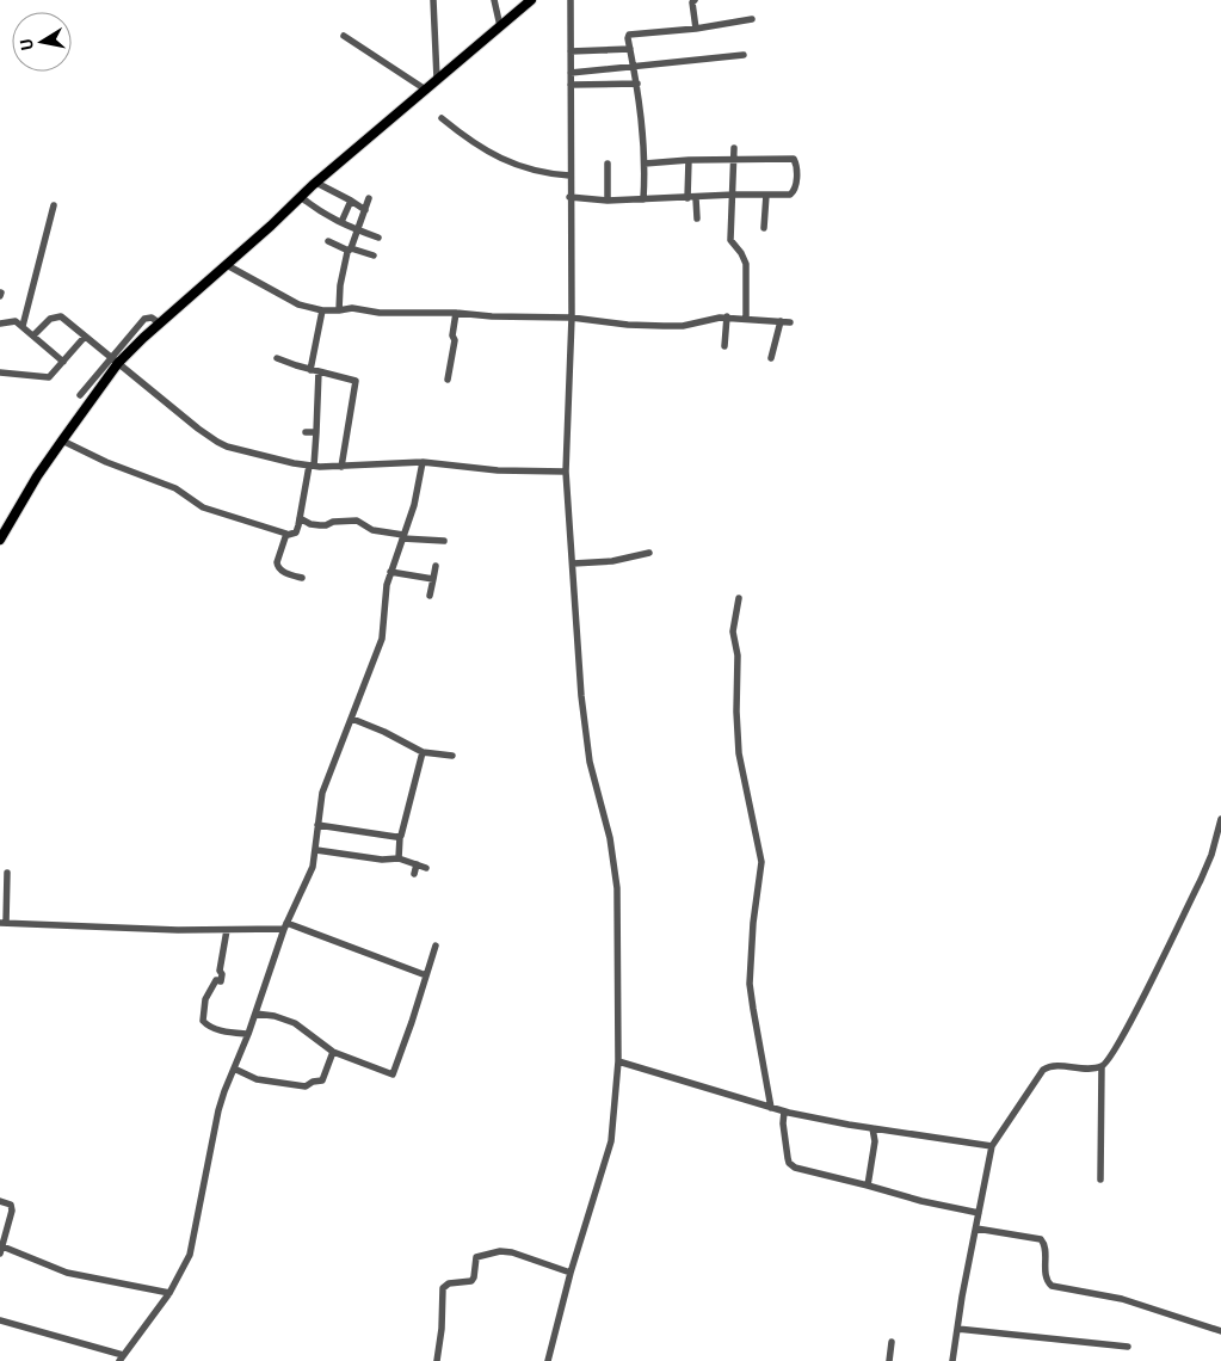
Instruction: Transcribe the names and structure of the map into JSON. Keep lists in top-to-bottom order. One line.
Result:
{"north":"left"}
